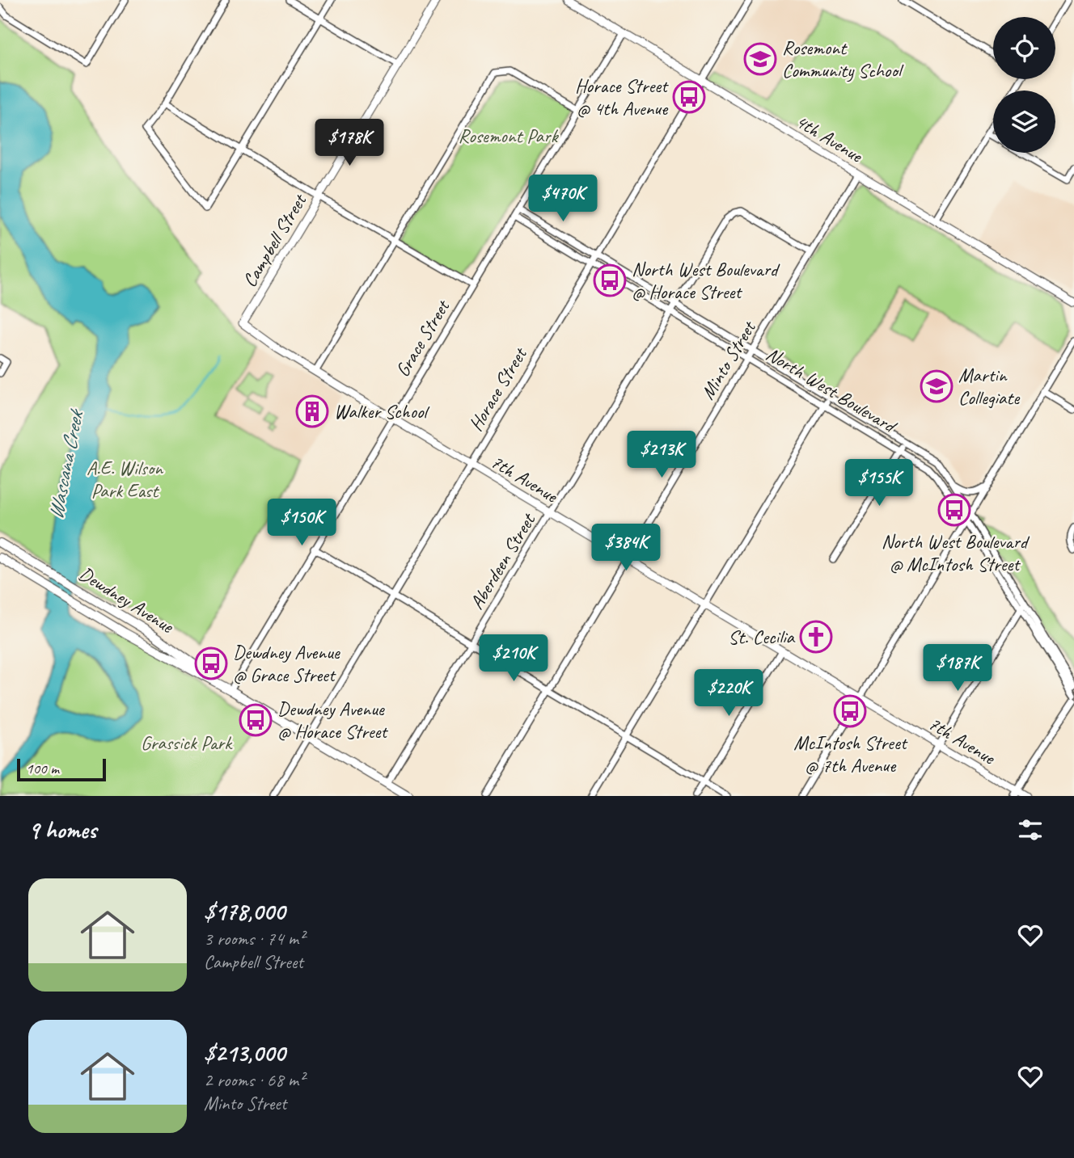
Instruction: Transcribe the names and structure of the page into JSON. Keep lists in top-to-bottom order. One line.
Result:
{"streets":{"main road":["Dewdney Avenue"],"street":["4th Avenue","Campbell Street","Grace Street","Minto Street","Horace Street","North West Boulevard","7th Avenue","Aberdeen Street"]},"crossings":[["4th Avenue","Grace Street"],["4th Avenue","Minto Street"],["4th Avenue","Horace Street"],["Campbell Street","7th Avenue"],["Grace Street","North West Boulevard"],["Grace Street","7th Avenue"],["Grace Street","Dewdney Avenue"],["Minto Street","North West Boulevard"],["Minto Street","7th Avenue"],["Minto Street","Aberdeen Street"],["Horace Street","North West Boulevard"],["Horace Street","7th Avenue"],["Horace Street","Dewdney Avenue"],["North West Boulevard","Aberdeen Street"],["7th Avenue","Aberdeen Street"],["Aberdeen Street","Dewdney Avenue"]],"water":["Wascana Creek"],"parks":["Rosemont Park","A.E. Wilson Park East","Grassick Park"],"places":{"school or university":["Rosemont Community School","Martin Collegiate"],"bus stop":["Horace Street @ 4th Avenue","North West Boulevard @ Horace Street","North West Boulevard @ McIntosh Street","Dewdney Avenue @ Grace Street","McIntosh Street @ 7th Avenue","Dewdney Avenue @ Horace Street"],"building":["Walker School"],"church":["St. Cecilia"]},"scale_bar":"100 m","page":{"price":["$178K","$470K","$213K","$155K","$150K","$384K","$210K","$187K","$220K"],"scale":"100 m","heading":"9 homes","list":[{"name":"$178,000","note":"3 rooms · 74 m² · Campbell Street"},{"name":"$213,000","note":"2 rooms · 68 m² · Minto Street"}]}}
